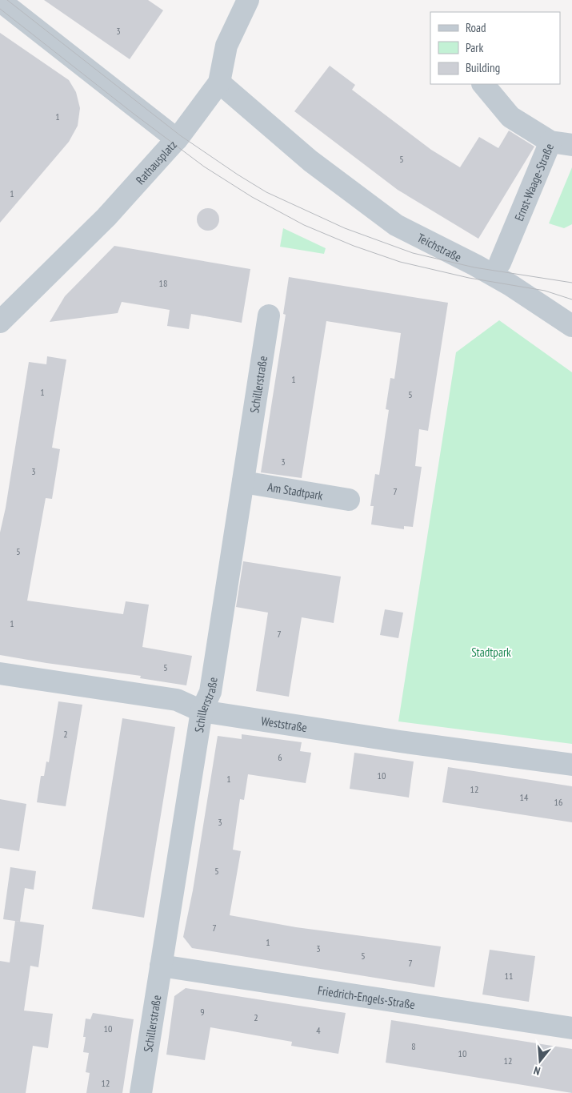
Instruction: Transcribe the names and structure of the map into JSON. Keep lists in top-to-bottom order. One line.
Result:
{"streets":{"street":["Rathausplatz","Ernst-Waage-Straße","Teichstraße","Schillerstraße","Am Stadtpark","Weststraße","Friedrich-Engels-Straße"]},"crossings":[["Rathausplatz","Teichstraße"],["Schillerstraße","Am Stadtpark"],["Schillerstraße","Weststraße"],["Schillerstraße","Friedrich-Engels-Straße"]],"parks":["Stadtpark"],"house_numbers":["3","1","5","1","18","1","1","5","3","3","7","5","1","7","5","2","6","10","1","12","14","16","3","5","7","1","3","5","7","11","9","2","10","4","8","10","12","12"],"legend":["Road","Park","Building"],"north":"bottom"}
